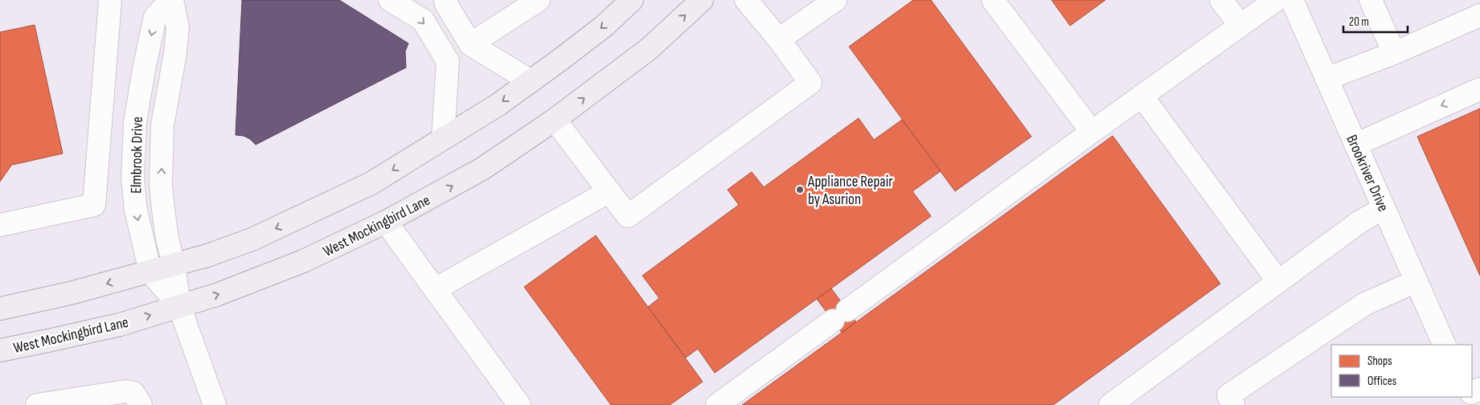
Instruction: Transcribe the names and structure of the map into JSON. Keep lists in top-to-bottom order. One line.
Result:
{"streets":{"main road":["West Mockingbird Lane"],"street":["Elmbrook Drive","Brookriver Drive"]},"crossings":[["Elmbrook Drive","West Mockingbird Lane"]],"places":["Appliance Repair by Asurion"],"legend":["Shops","Offices"],"scale_bar":"20 m"}
